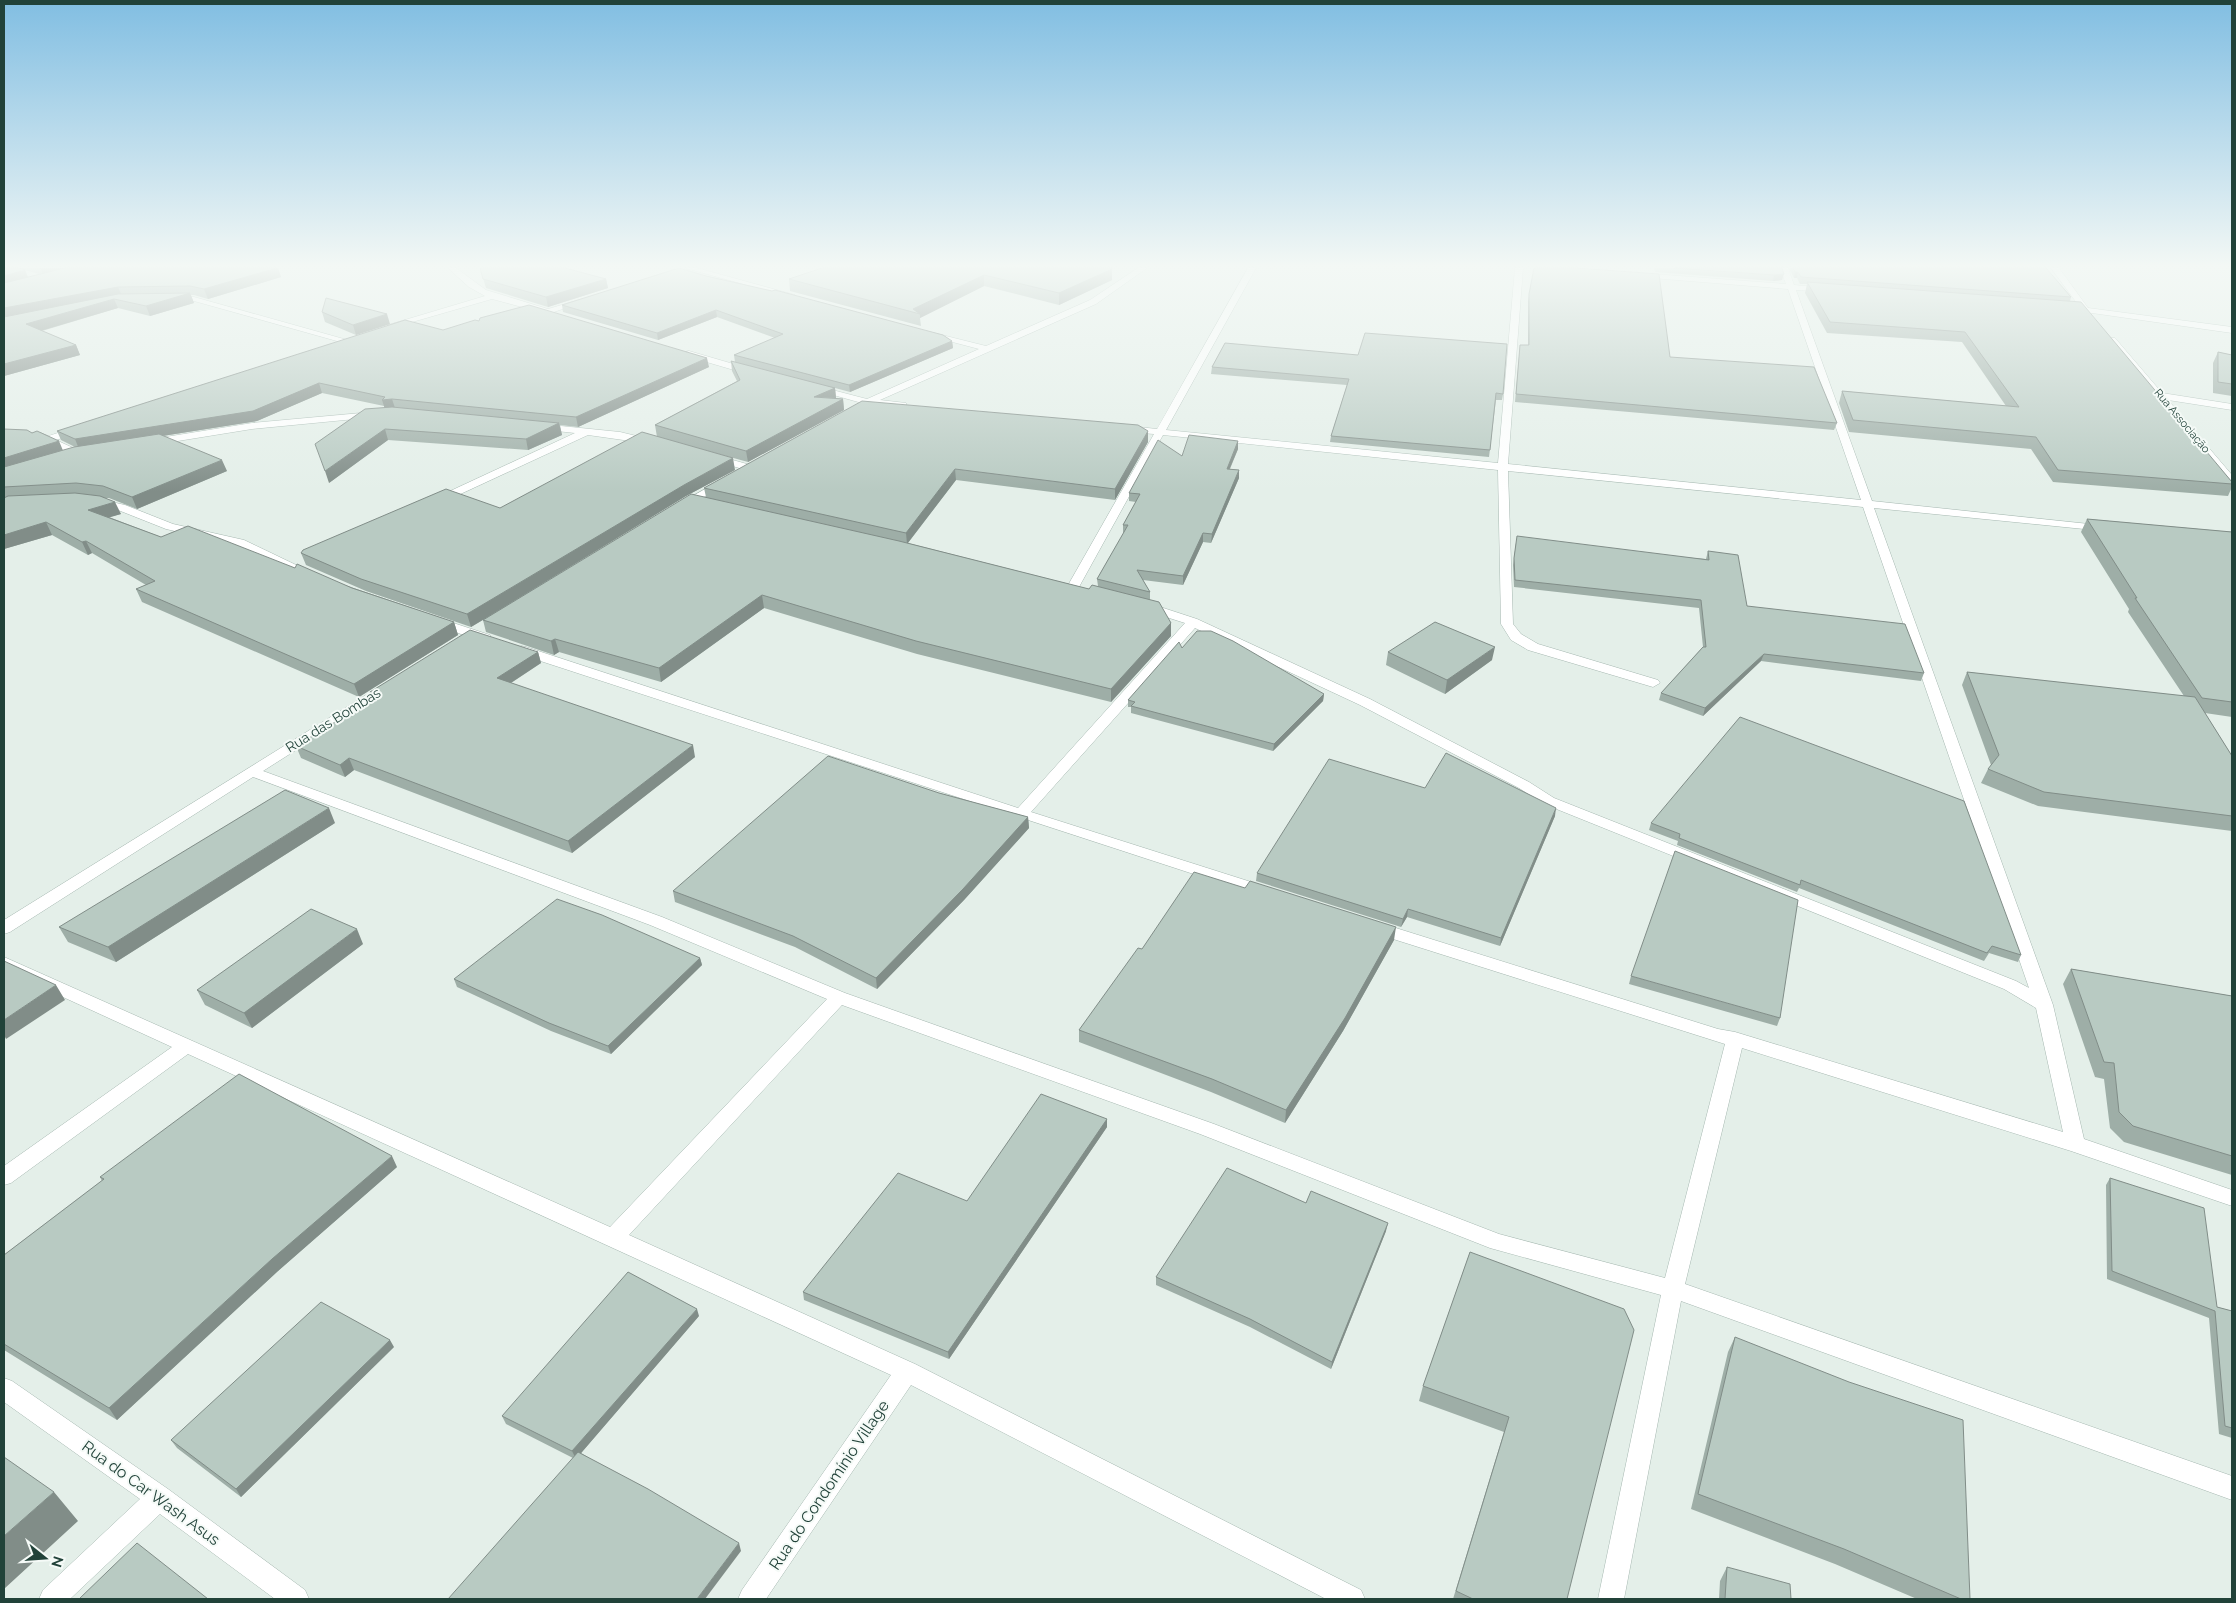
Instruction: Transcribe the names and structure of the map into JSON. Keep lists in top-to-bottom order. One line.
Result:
{"streets":{"street":["Rua Associação","Rua das Bombas","Rua do Condomínio Village","Rua do Car Wash Asus"]},"north":"right"}
